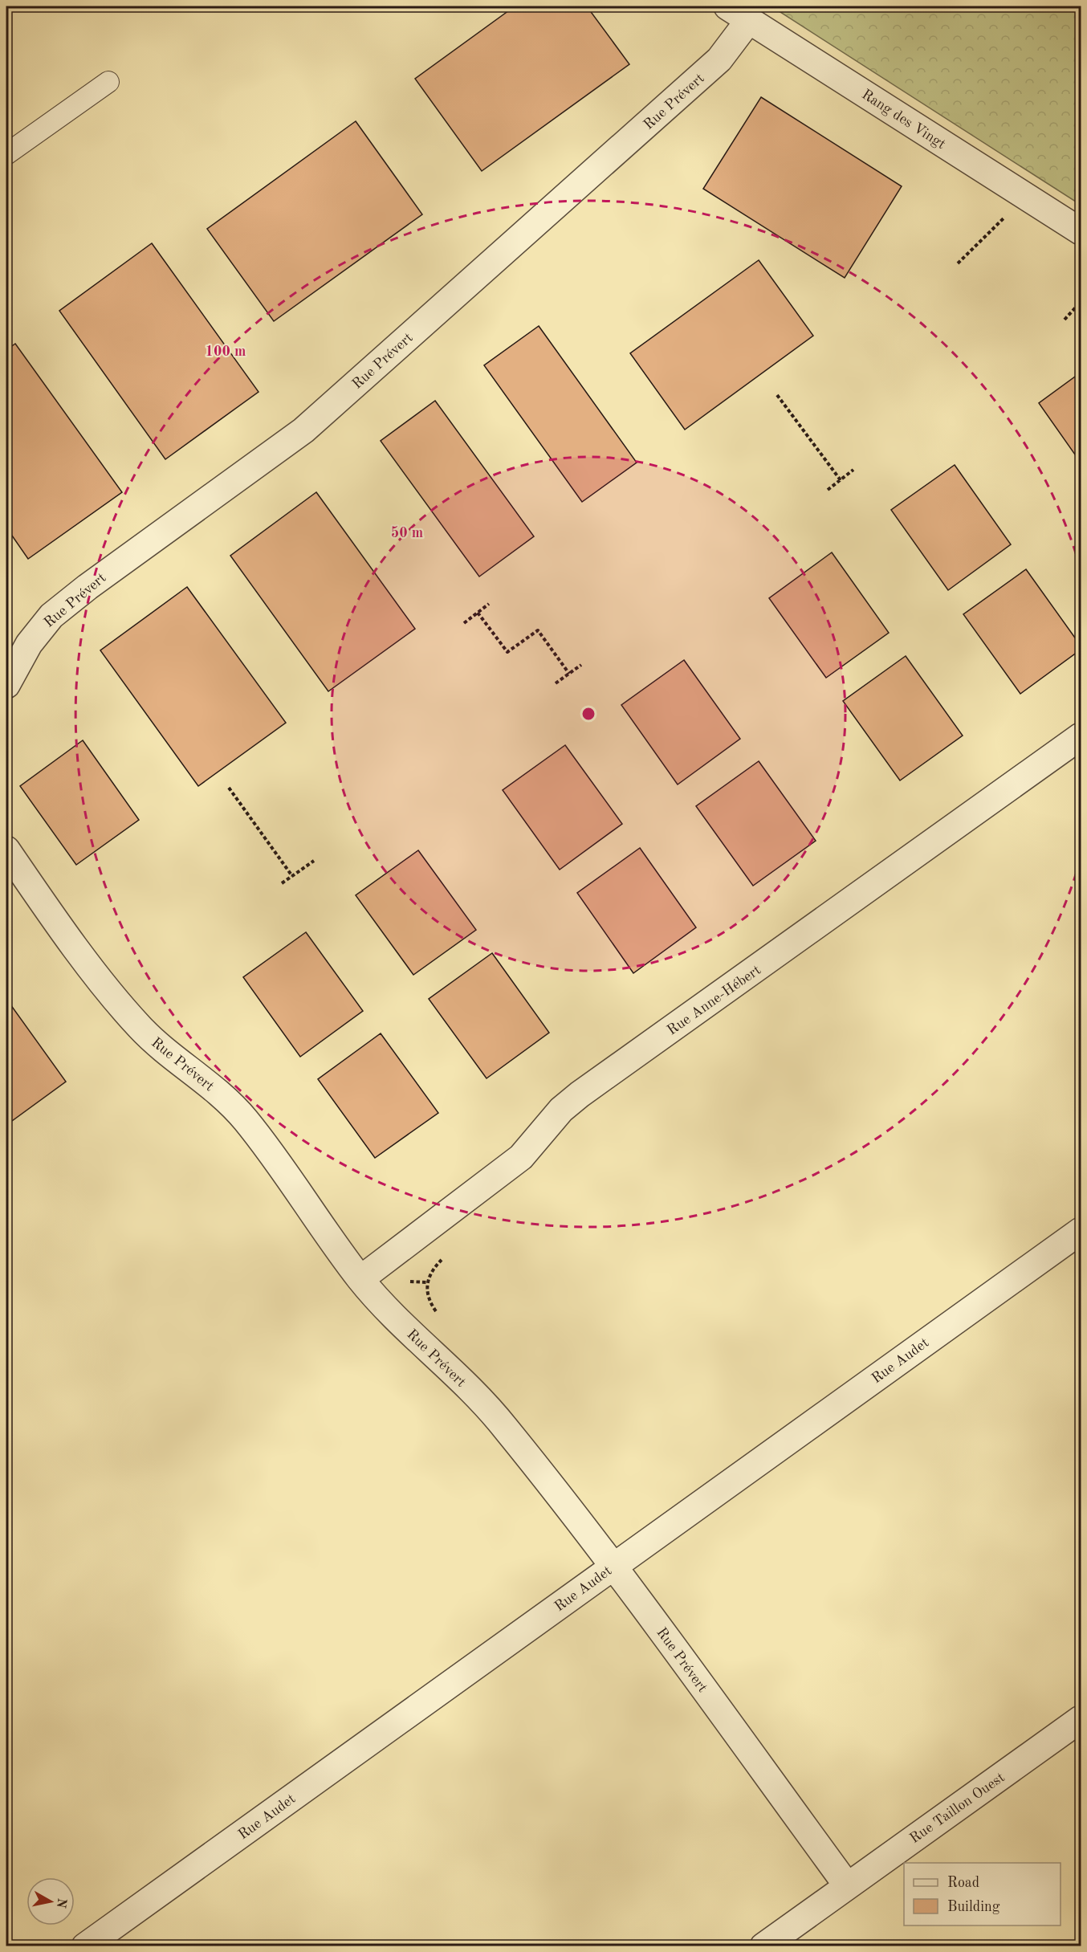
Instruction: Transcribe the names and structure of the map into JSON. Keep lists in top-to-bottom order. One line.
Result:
{"streets":{"street":["Rue Prévert","Rang des Vingt","Rue Anne-Hébert","Rue Audet","Rue Taillon Ouest"]},"crossings":[["Rue Prévert","Rang des Vingt"],["Rue Prévert","Rue Anne-Hébert"],["Rue Prévert","Rue Audet"],["Rue Prévert","Rue Taillon Ouest"]],"legend":["Road","Building"],"north":"right","rings":["100 m","50 m"]}
